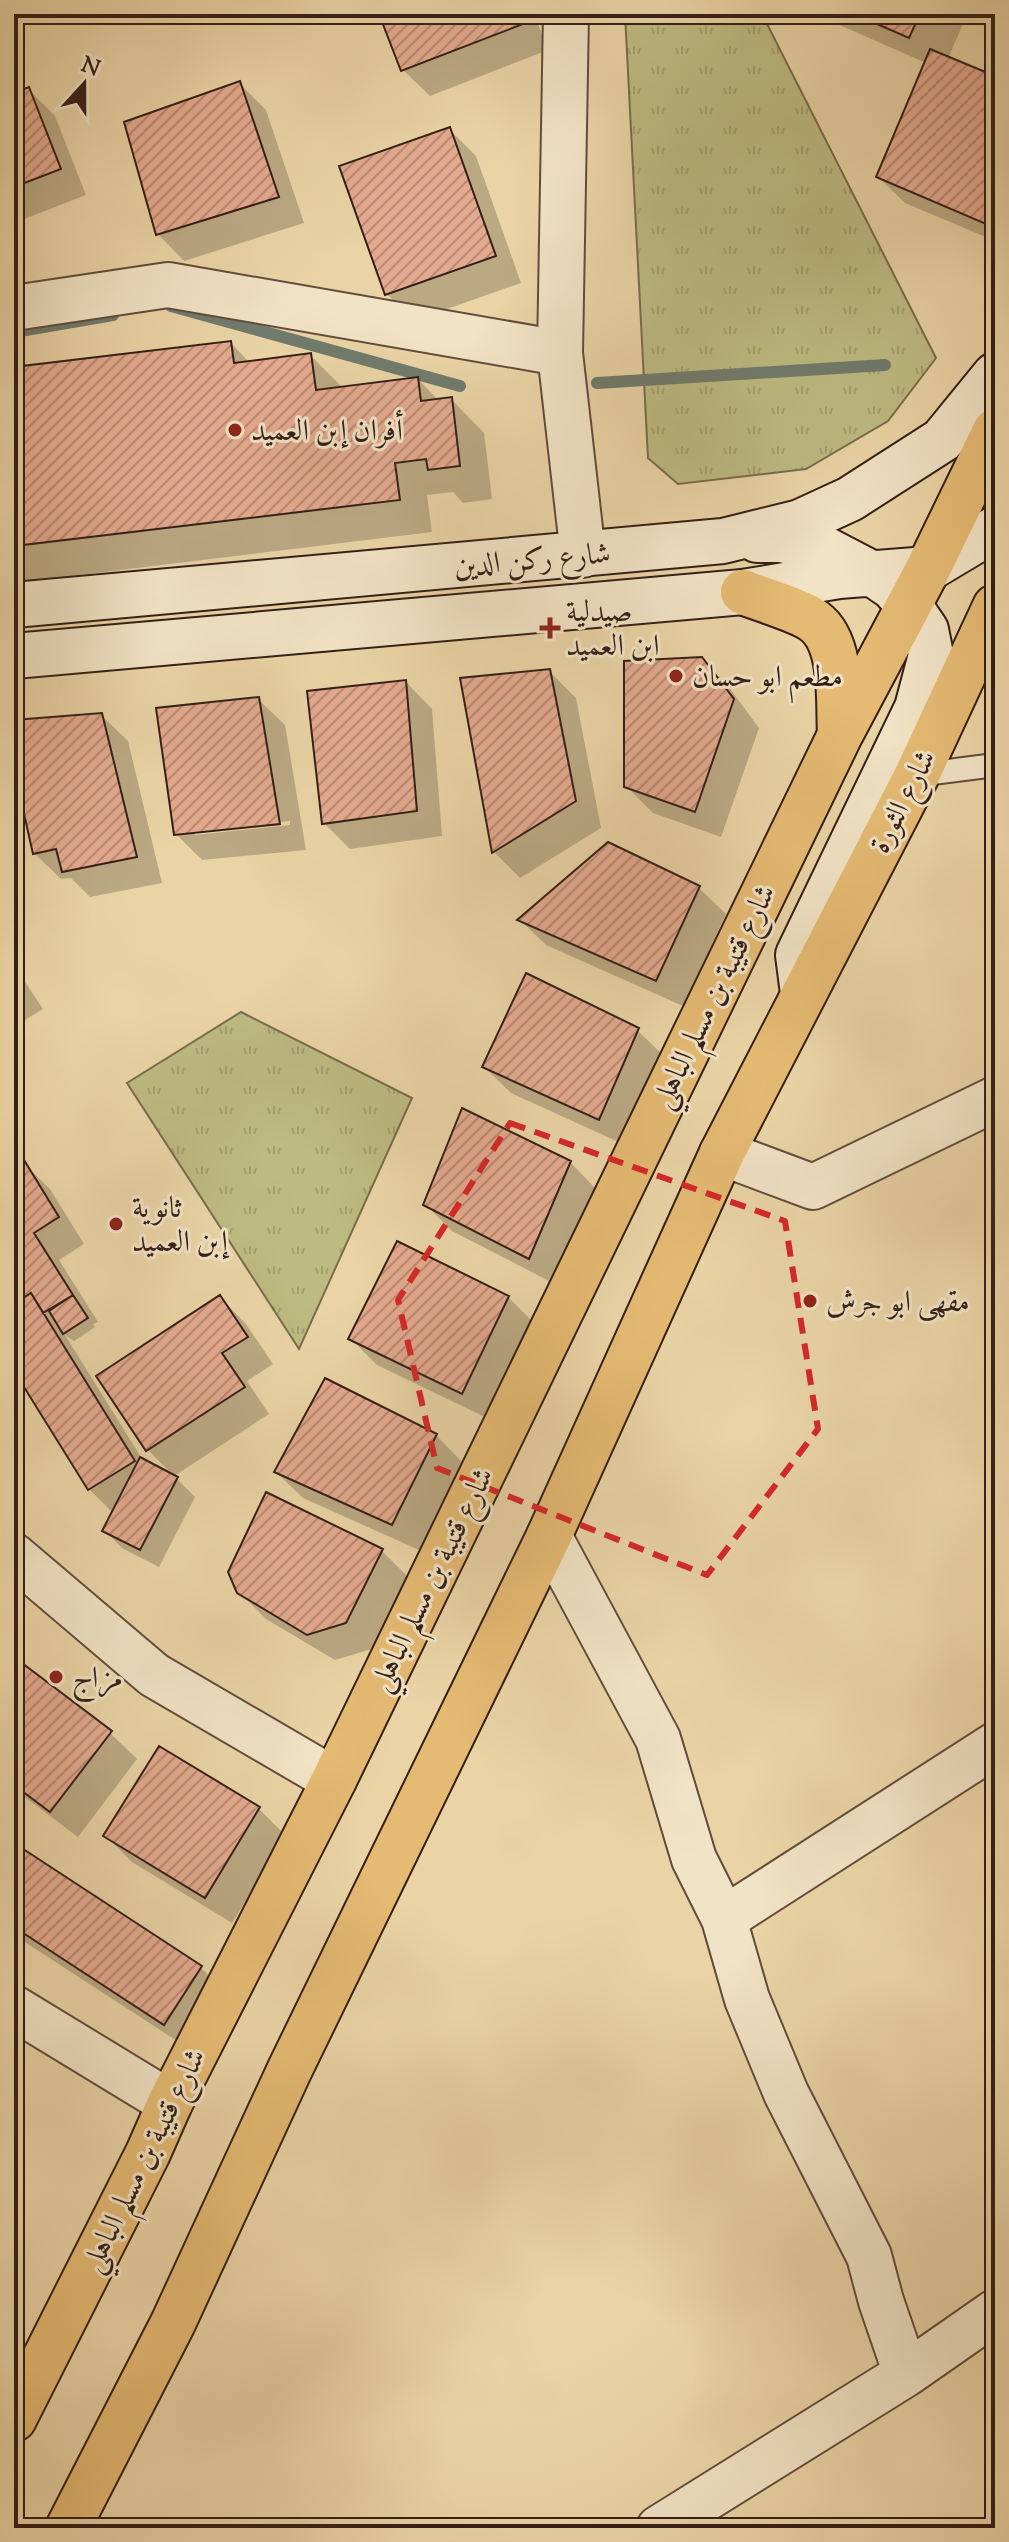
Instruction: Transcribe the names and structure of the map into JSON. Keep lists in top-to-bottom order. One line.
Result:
{"streets":{"main road":["شارع الثورة","شارع قتيبة بن مسلم الباهلي"],"street":["شارع ركن الدين"]},"places":{"other":["أفران إبن العميد","مطعم ابو حسان","ثانوية إبن العميد","مقهى ابو جرش","مزاج"],"health":["صيدلية ابن العميد"]},"north":"top"}
